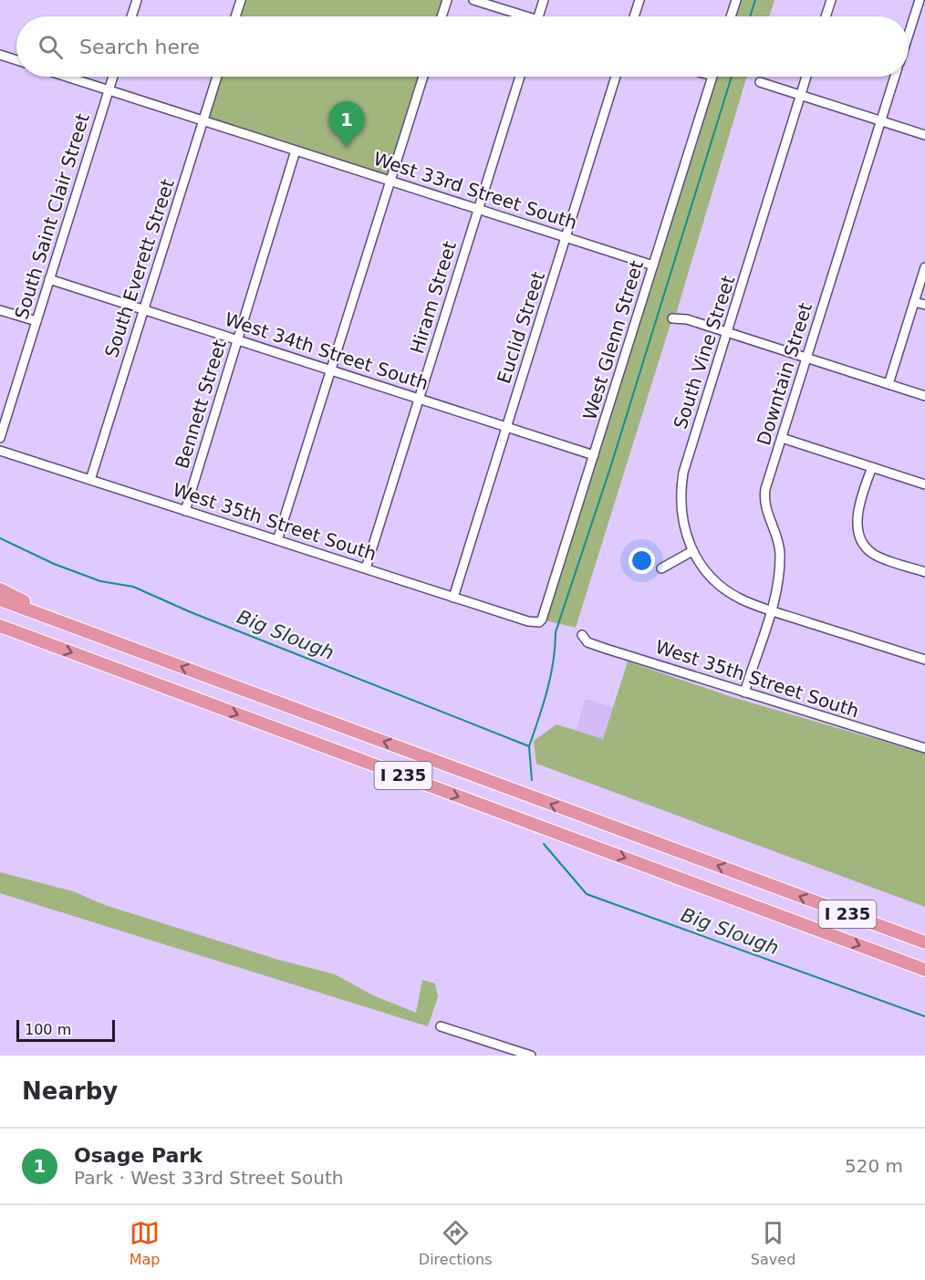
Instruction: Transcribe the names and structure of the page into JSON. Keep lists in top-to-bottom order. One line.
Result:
{"streets":{"highway":["I 235"],"street":["West 33rd Street South","South Saint Clair Street","South Everett Street","Hiram Street","Euclid Street","West Glenn Street","West 34th Street South","South Vine Street","Downtain Street","Bennett Street","West 35th Street South"]},"crossings":[["West 33rd Street South","South Saint Clair Street"],["West 33rd Street South","South Everett Street"],["West 33rd Street South","Hiram Street"],["West 33rd Street South","Euclid Street"],["West 33rd Street South","West Glenn Street"],["West 33rd Street South","Bennett Street"],["South Saint Clair Street","West 34th Street South"],["South Everett Street","West 34th Street South"],["South Everett Street","West 35th Street South"],["Hiram Street","West 34th Street South"],["Hiram Street","West 35th Street South"],["Euclid Street","West 34th Street South"],["Euclid Street","West 35th Street South"],["West Glenn Street","West 34th Street South"],["West Glenn Street","West 35th Street South"],["West 34th Street South","Bennett Street"],["South Vine Street","Downtain Street"],["Downtain Street","West 35th Street South"],["Bennett Street","West 35th Street South"]],"water":["Big Slough"],"scale_bar":"100 m","page":{"search":"Search here","pins":"1","scale":"100 m","heading":"Nearby","list":[{"mark":"1","name":"Osage Park","note":"Park · West 33rd Street South","value":"520 m"}],"nav":["Map","Directions","Saved"]}}
